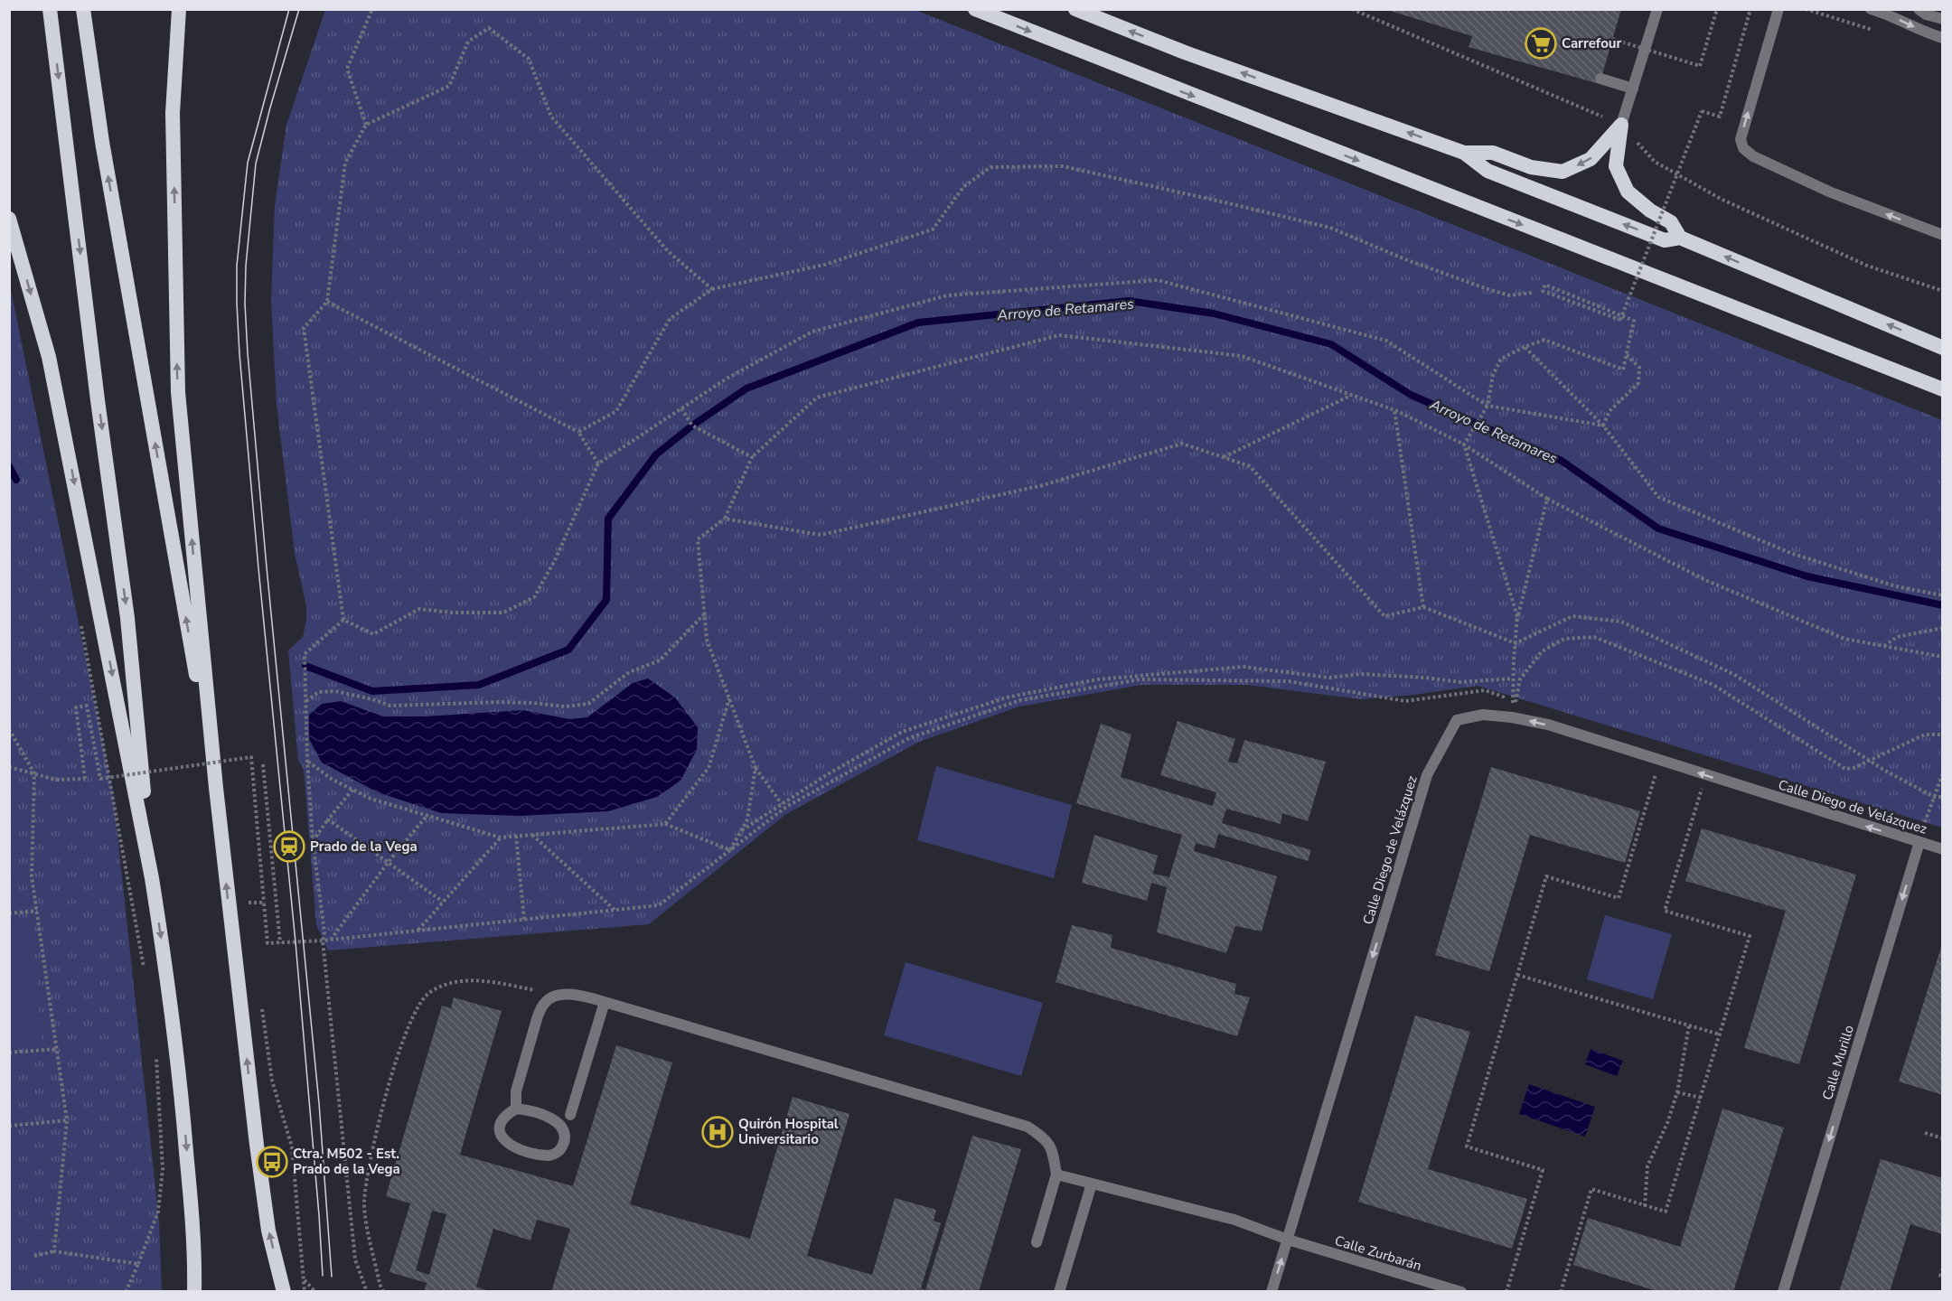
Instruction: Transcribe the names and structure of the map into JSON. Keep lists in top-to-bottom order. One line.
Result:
{"streets":{"street":["Calle Diego de Velázquez","Calle Murillo","Calle Zurbarán"]},"crossings":[["Calle Diego de Velázquez","Calle Murillo"],["Calle Diego de Velázquez","Calle Zurbarán"]],"one_way":["Calle Murillo"],"water":["Arroyo de Retamares"],"places":{"supermarket":["Carrefour"],"station":["Prado de la Vega"],"hospital":["Quirón Hospital Universitario"],"bus stop":["Ctra. M502 - Est. Prado de la Vega"]}}
